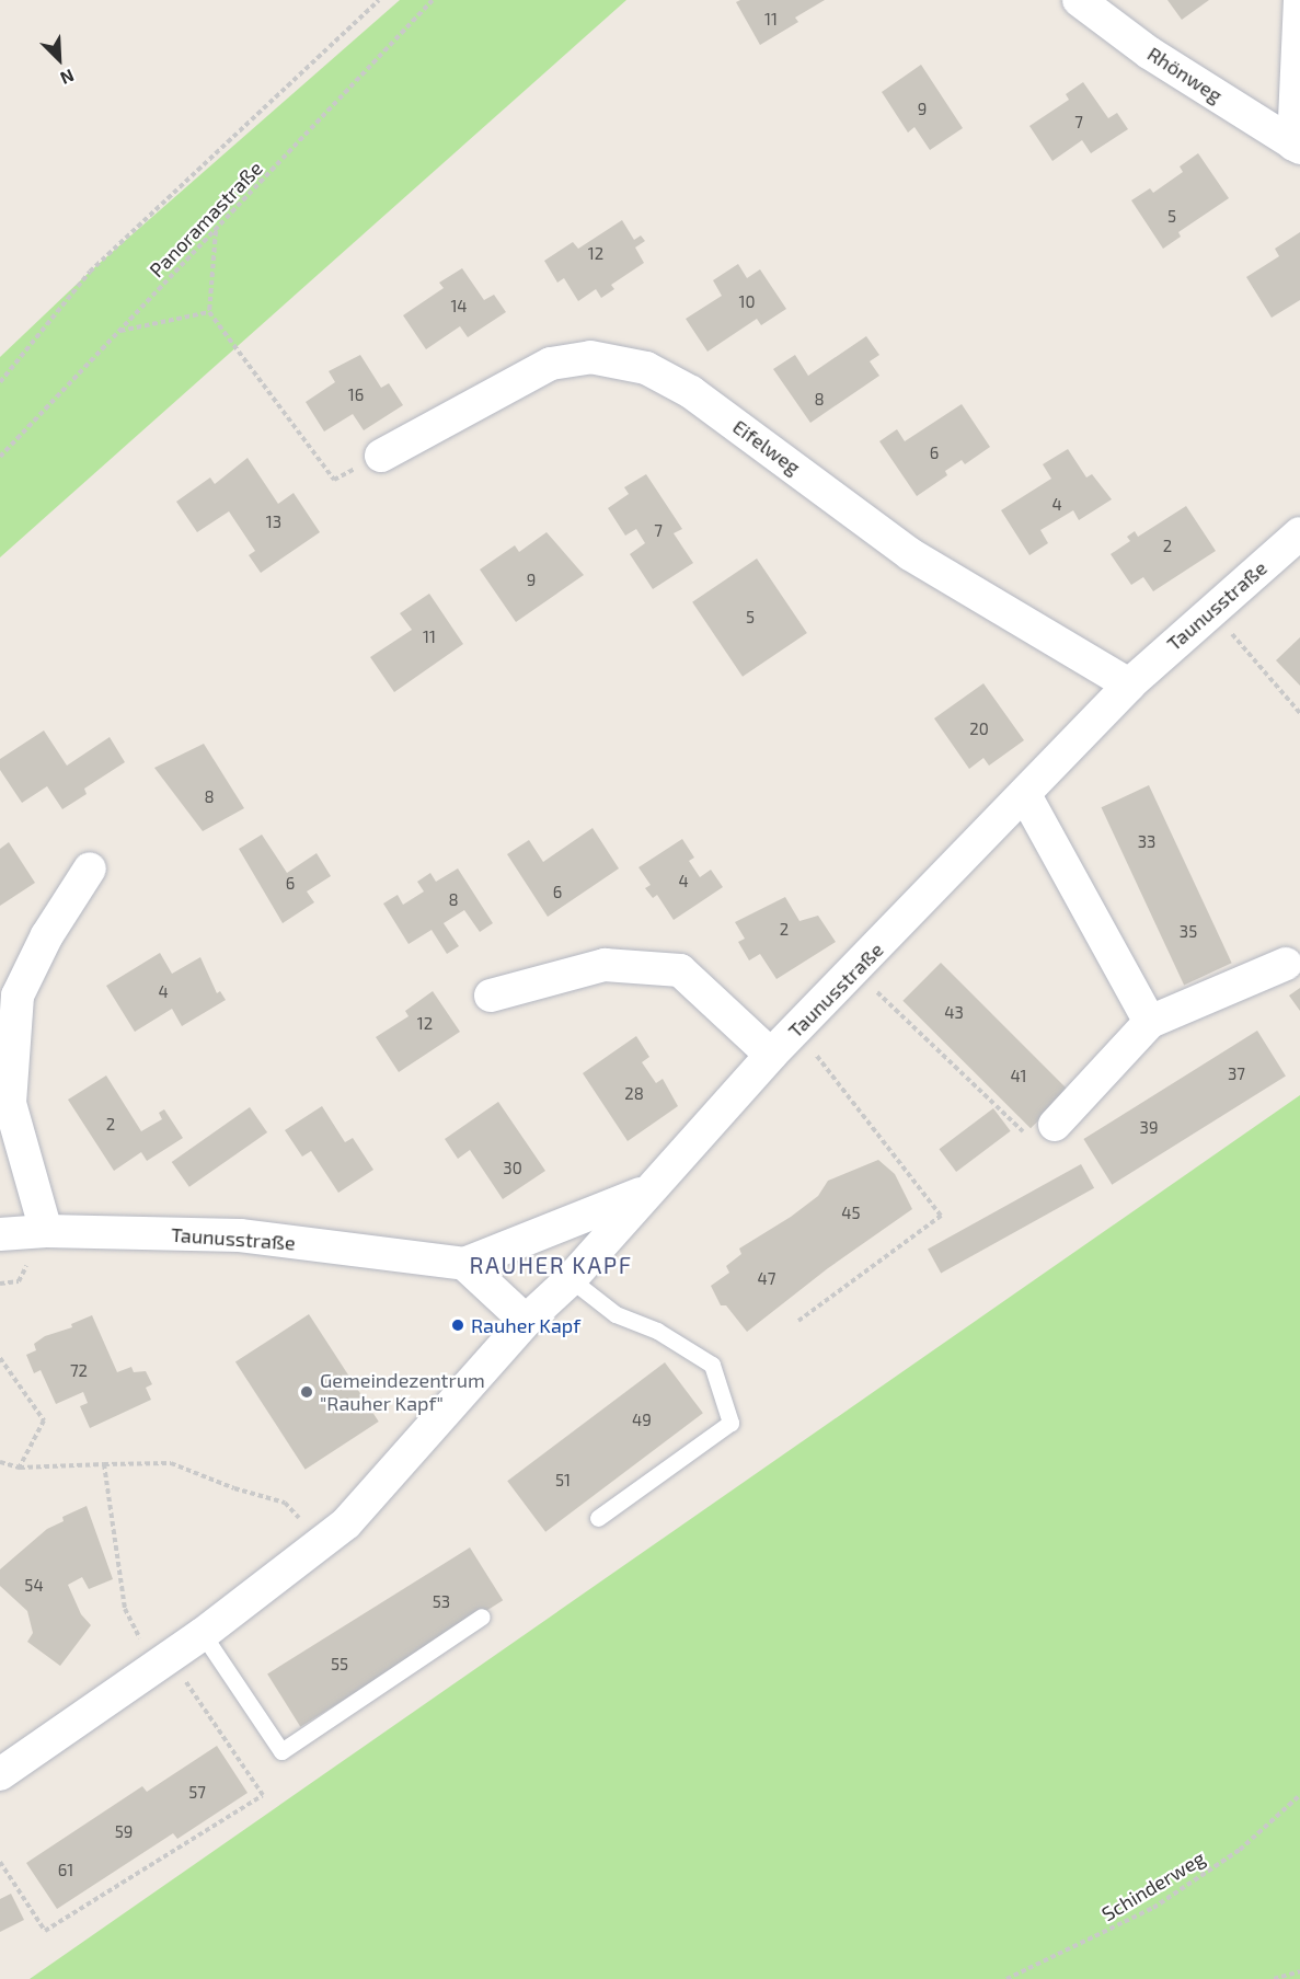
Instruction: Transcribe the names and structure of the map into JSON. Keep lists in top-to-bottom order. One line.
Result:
{"streets":{"street":["Rhönweg","Eifelweg","Taunusstraße"],"path":["Panoramastraße","Schinderweg"]},"crossings":[["Eifelweg","Taunusstraße"]],"districts":["RAUHER KAPF"],"places":["Rauher Kapf","Gemeindezentrum \"Rauher Kapf\""],"house_numbers":["11","9","7","5","12","10","14","16","8","6","4","13","7","2","9","5","11","20","8","33","4","6","6","8","2","35","4","43","12","37","41","28","2","39","30","45","47","72","49","51","54","53","55","57","59","61"],"north":"bottom right"}
